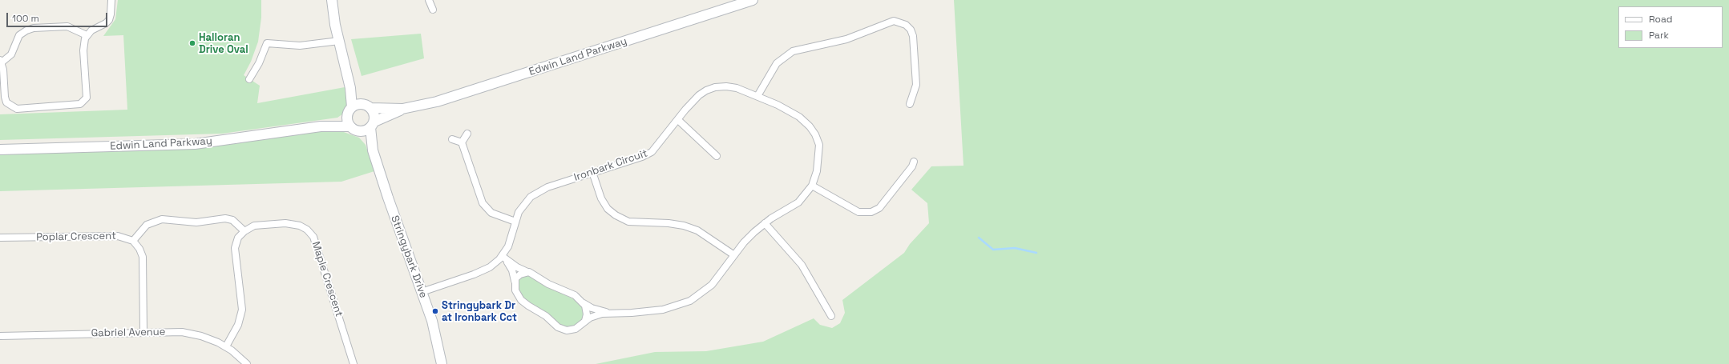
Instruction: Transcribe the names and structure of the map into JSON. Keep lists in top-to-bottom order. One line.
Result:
{"streets":{"main road":["Edwin Land Parkway","Stringybark Drive"],"street":["Ironbark Circuit","Poplar Crescent","Maple Crescent","Gabriel Avenue"]},"crossings":[["Edwin Land Parkway","Stringybark Drive"],["Ironbark Circuit","Stringybark Drive"]],"places":["Halloran Drive Oval","Stringybark Dr at Ironbark Cct"],"legend":["Road","Park"],"scale_bar":"100 m"}
